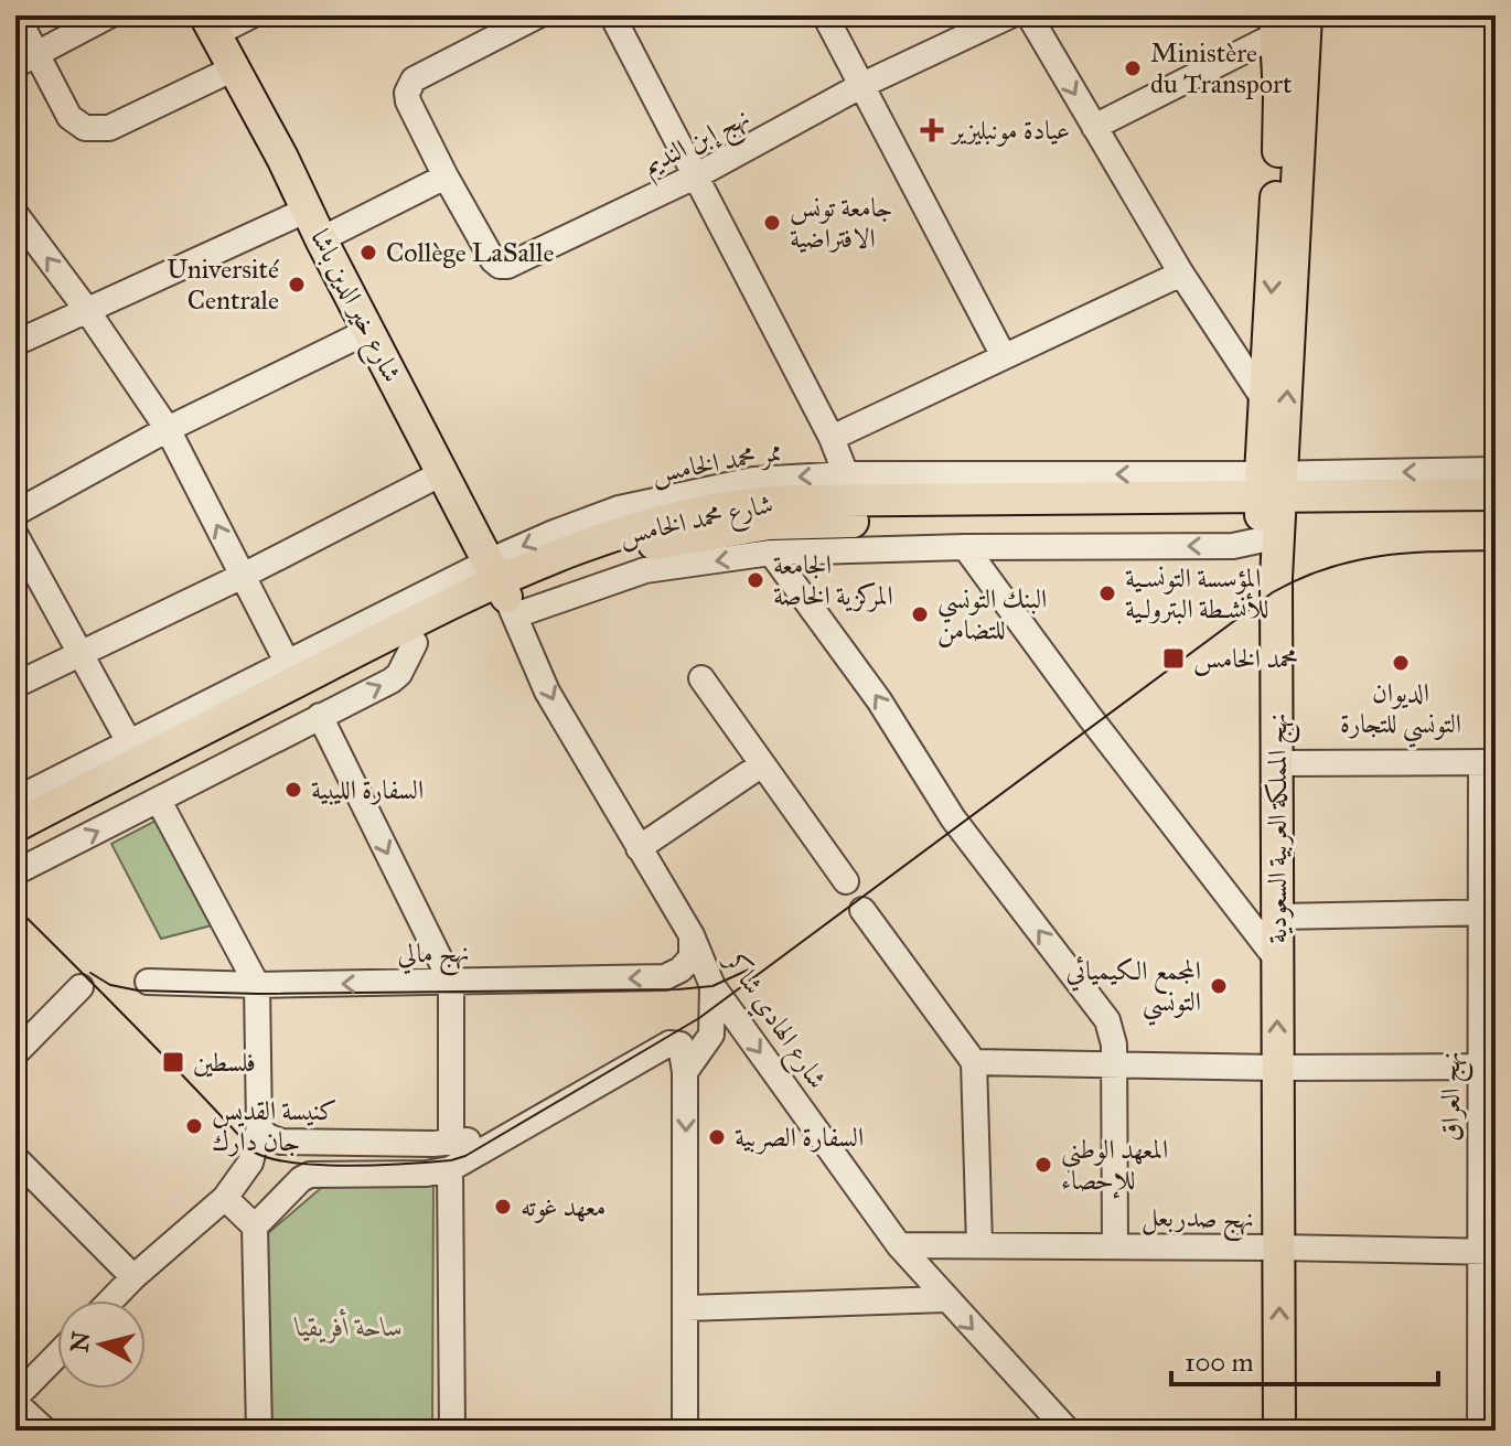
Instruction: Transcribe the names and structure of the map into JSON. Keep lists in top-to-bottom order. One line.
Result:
{"streets":{"main road":["شارع خير الدين باشا","شارع محمد الخامس","نهج المملكة العربية السعودية"],"street":["نهج إبن النديم","ممر محمد الخامس","نهج مالي","شارع الهادي شاكر","نهج العراق","نهج صدربعل"]},"crossings":[["شارع خير الدين باشا","ممر محمد الخامس"],["شارع خير الدين باشا","شارع محمد الخامس"],["شارع خير الدين باشا","شارع الهادي شاكر"],["ممر محمد الخامس","شارع محمد الخامس"],["ممر محمد الخامس","نهج المملكة العربية السعودية"],["ممر محمد الخامس","شارع الهادي شاكر"],["شارع محمد الخامس","نهج المملكة العربية السعودية"],["شارع محمد الخامس","شارع الهادي شاكر"],["نهج المملكة العربية السعودية","نهج صدربعل"],["نهج مالي","شارع الهادي شاكر"],["شارع الهادي شاكر","نهج صدربعل"],["نهج العراق","نهج صدربعل"]],"parks":["ساحة أفريقيا"],"places":{"other":["Ministère du Transport","جامعة تونس الافتراضية","Collège LaSalle","Université Centrale","الجامعة المركزية الخاصة","المؤسسة التونسـية للأنشـطة البترولـية","البنك التونسي للتضامن","الديوان التونسي للتجارة","السفارة الليبية","المجمع الكيميائي التونسي","كنيسة القديس جان دارك","السفارة الصربية","المعهد الوطني للإحصاء","معهد غوته"],"health":["عيادة مونبليزير"],"transit":["محمد الخامس","فلسطين"]},"scale_bar":"100 m","north":"left"}
